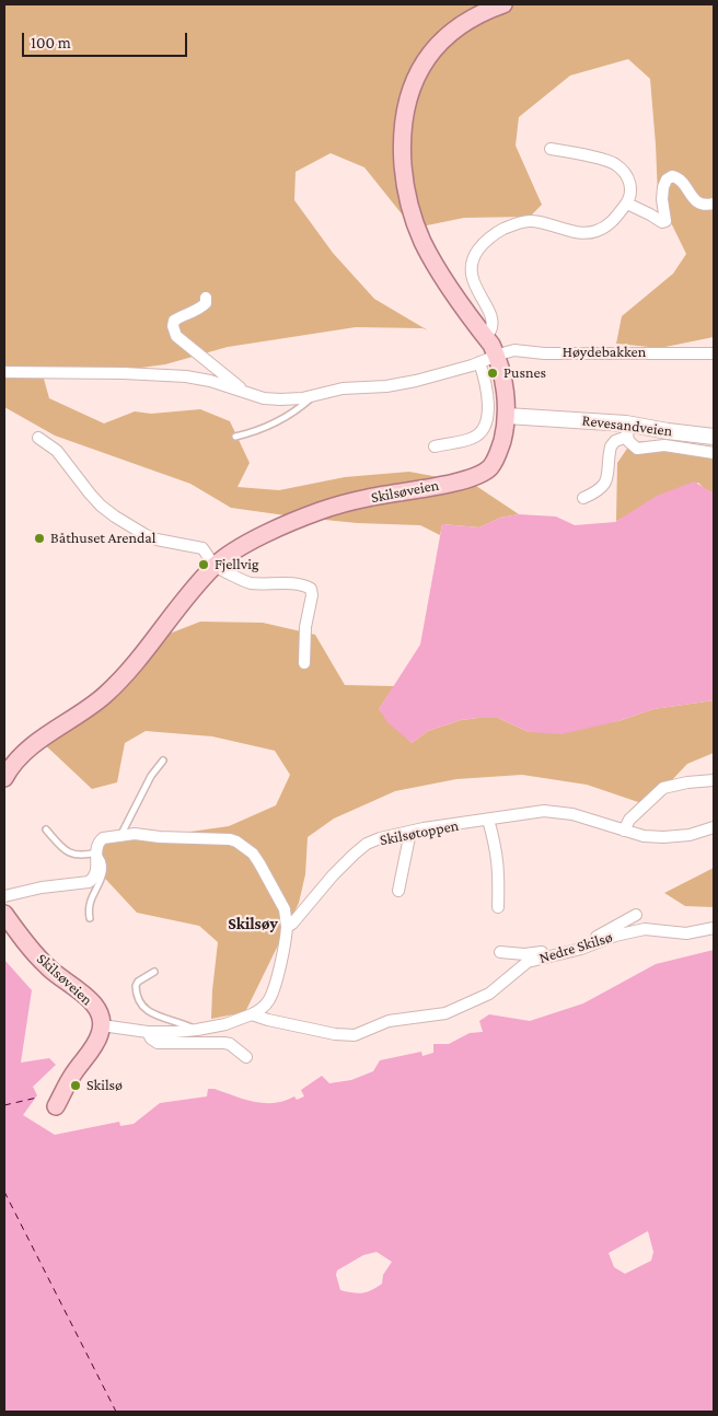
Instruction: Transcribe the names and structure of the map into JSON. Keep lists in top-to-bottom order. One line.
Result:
{"streets":{"main road":["Revesandveien","Skilsøveien"],"street":["Høydebakken","Skilsøtoppen","Nedre Skilsø"]},"crossings":[["Høydebakken","Skilsøveien"],["Revesandveien","Skilsøveien"]],"districts":["Skilsøy"],"places":["Pusnes","Båthuset Arendal","Fjellvig","Skilsø"],"scale_bar":"100 m"}
